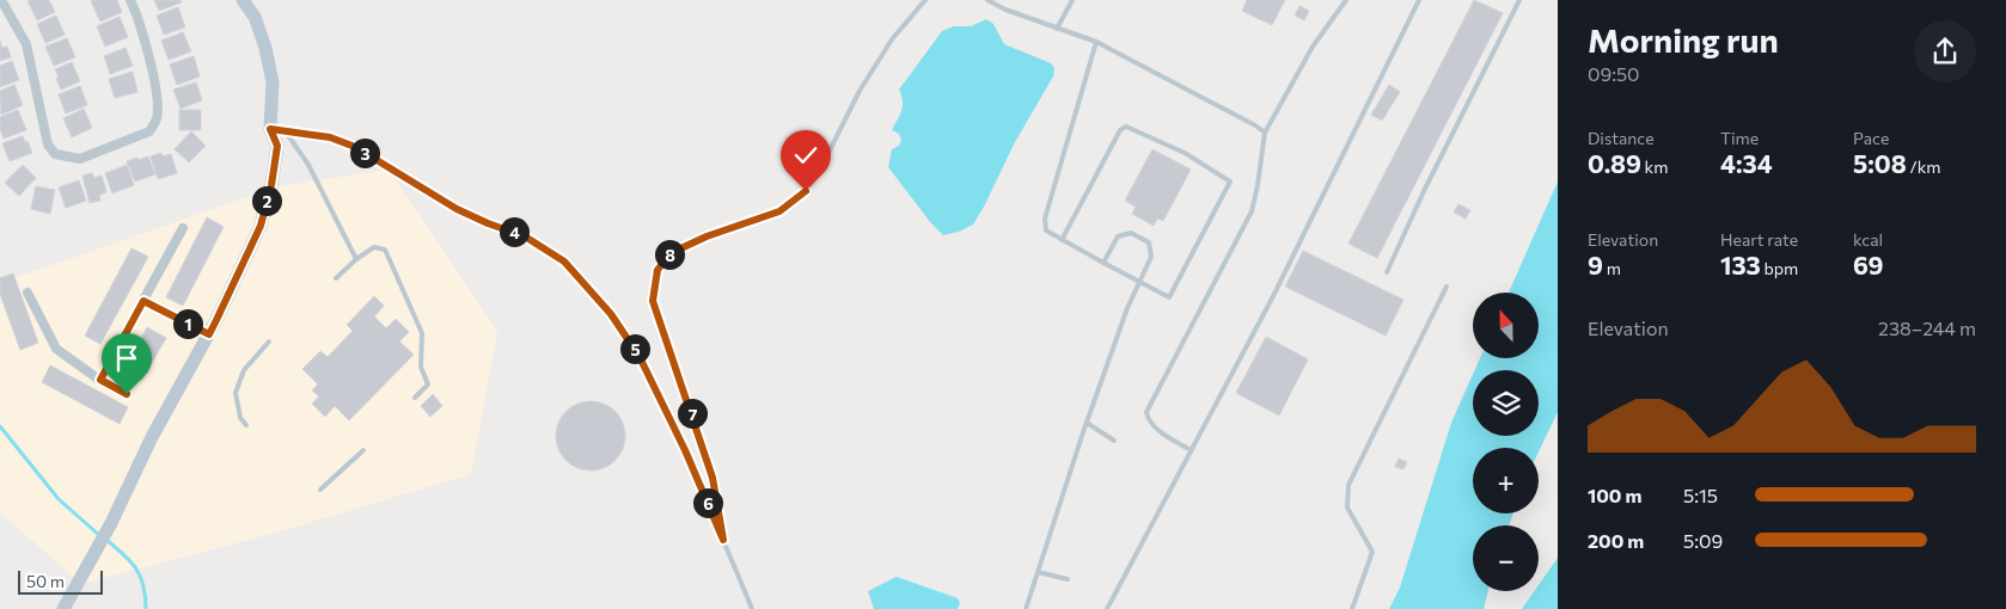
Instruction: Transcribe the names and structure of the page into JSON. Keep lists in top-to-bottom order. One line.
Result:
{"scale_bar":"50 m","north":"top","page":{"heading":["Morning run","09:50"],"stats":[["Distance","0.89 km"],["Time","4:34"],["Pace","5:08 /km"],["Elevation","9 m"],["Heart rate","133 bpm"],["kcal","69"]],"pins":["3","2","4","8","1","5","7","6"],"map_buttons":["+","−"],"chart":["Elevation","238–244 m"],"list":[{"name":"100 m","note":"5:15"},{"name":"200 m","note":"5:09"}],"scale":"50 m"}}
